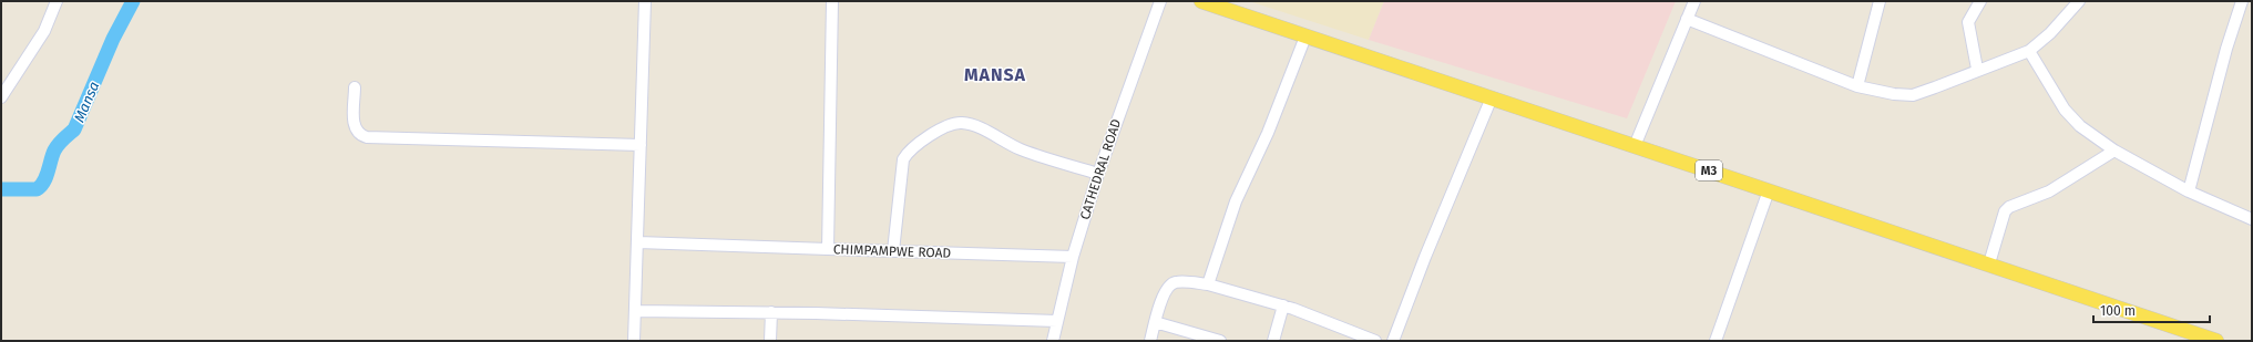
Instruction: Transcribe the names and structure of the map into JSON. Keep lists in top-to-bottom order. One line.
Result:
{"streets":{"main road":["M3"],"street":["CATHEDRAL ROAD","CHIMPAMPWE ROAD"]},"crossings":[["CATHEDRAL ROAD","CHIMPAMPWE ROAD"]],"districts":["MANSA"],"water":["Mansa"],"scale_bar":"100 m"}
